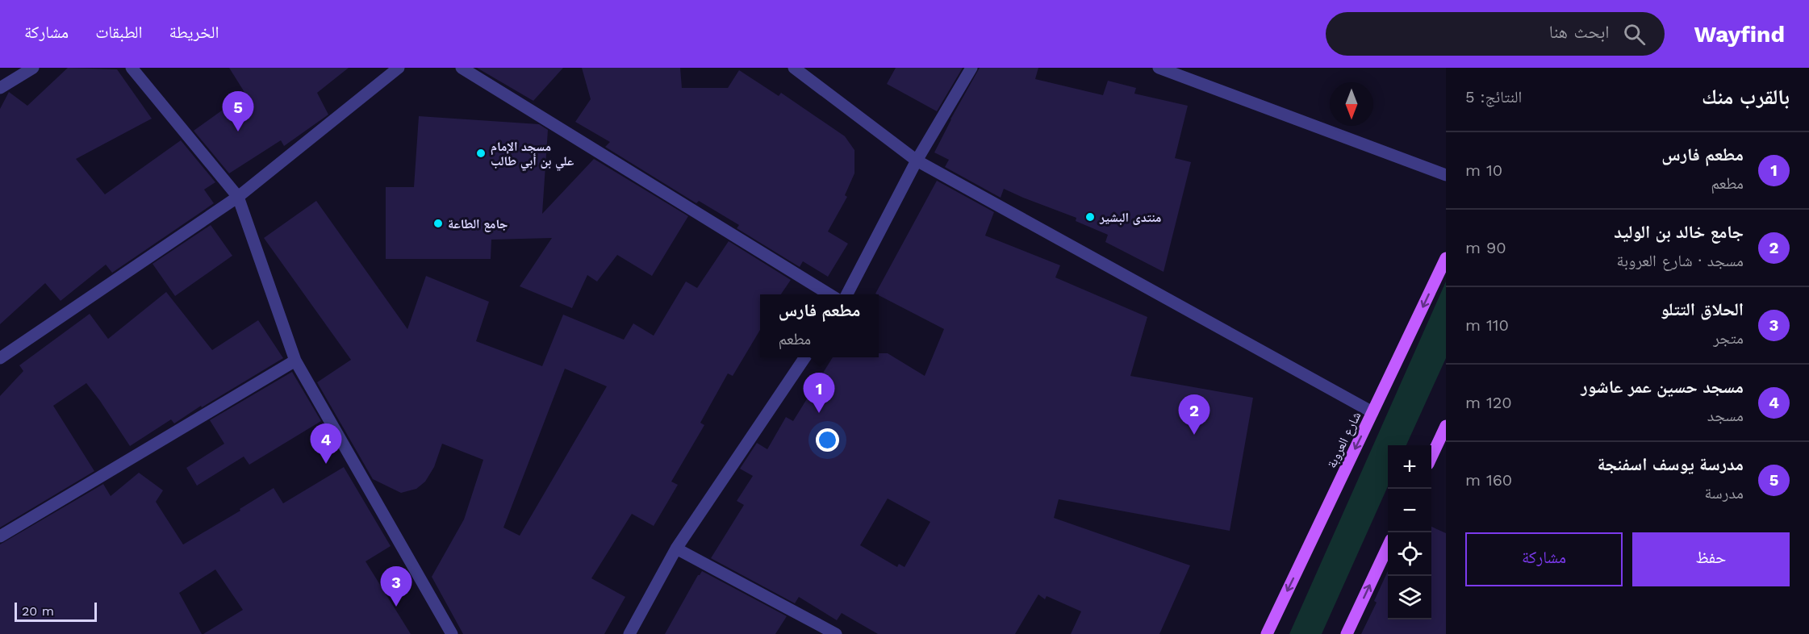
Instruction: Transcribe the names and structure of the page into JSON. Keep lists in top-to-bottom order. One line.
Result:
{"streets":{"main road":["شارع العروبة"]},"places":["مسجد الإمام علي بن أبي طالب","منتدى البشير","جامع الطاعة"],"scale_bar":"20 m","north":"bottom","page":{"header":"Wayfind","search":"ابحث هنا","nav":["الخريطة","الطبقات","مشاركة"],"heading":["بالقرب منك","النتائج: 5"],"pins":["5","1","2","4","3"],"list":[{"mark":"1","name":"مطعم فارس","note":"مطعم","value":"10 m"},{"mark":"2","name":"جامع خالد بن الوليد","note":"مسجد · شارع العروبة","value":"90 m"},{"mark":"3","name":"الحلاق التتلو","note":"متجر","value":"110 m"},{"mark":"4","name":"مسجد حسين عمر عاشور","note":"مسجد","value":"120 m"},{"mark":"5","name":"مدرسة يوسف اسفنجة","note":"مدرسة","value":"160 m"}],"popup":["مطعم فارس","مطعم"],"map_buttons":["+","−"],"buttons":["حفظ","مشاركة"],"scale":"20 m"}}
